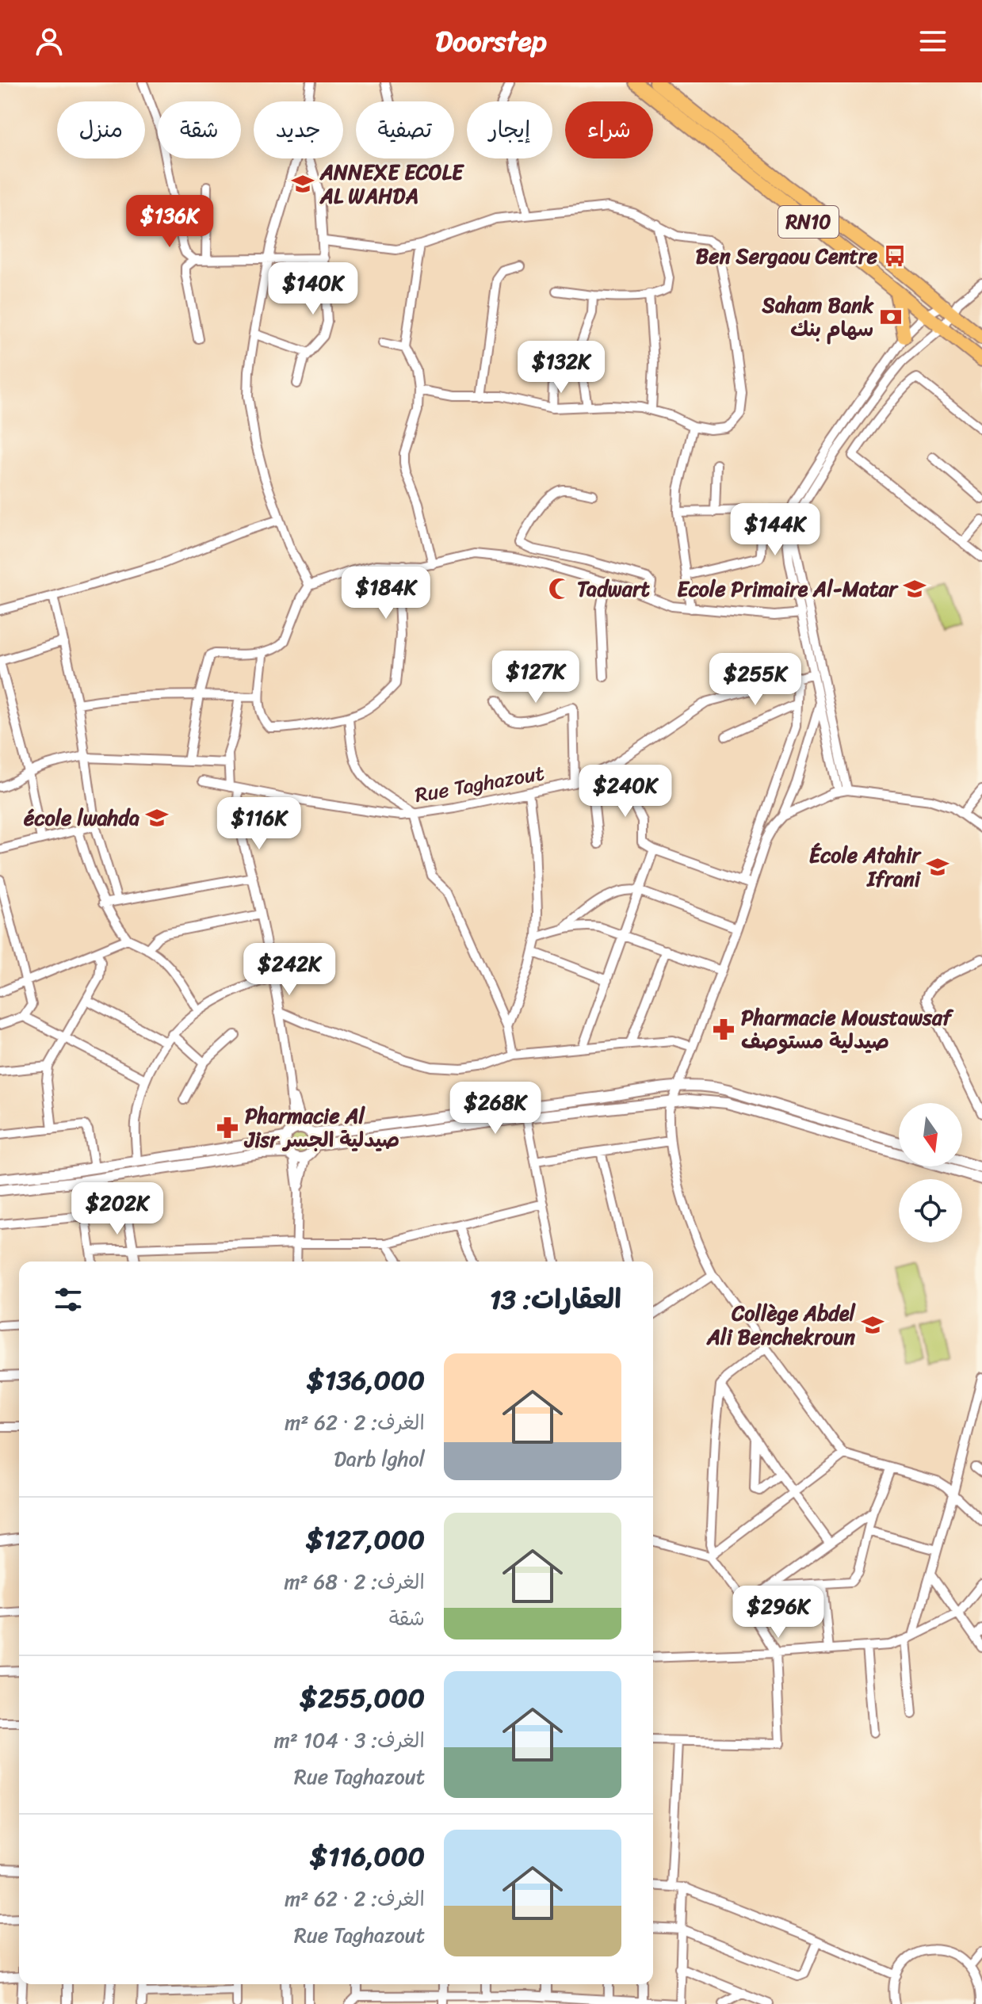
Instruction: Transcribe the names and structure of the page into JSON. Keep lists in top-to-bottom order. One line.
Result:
{"streets":{"main road":["RN10"],"street":["Rue Taghazout"]},"places":{"school or university":["ANNEXE ECOLE AL WAHDA","Ecole Primaire Al-Matar","école lwahda","École Atahir Ifrani","Collège Abdel Ali Benchekroun"],"bus stop":["Ben Sergaou Centre"],"bank":["Saham Bank سهام بنك"],"mosque":["Tadwart"],"pharmacy":["Pharmacie Moustawsaf صيدلية مستوصف","Pharmacie Al Jisr صيدلية الجسر"]},"north":"bottom","page":{"header":"Doorstep","chip":["شراء","إيجار","تصفية","جديد","شقة","منزل"],"price":["$136K","$140K","$132K","$144K","$184K","$127K","$255K","$240K","$116K","$242K","$268K","$202K","$296K"],"heading":"العقارات: 13","list":[{"name":"$136,000","note":"الغرف: 2 · 62 m² · Darb lghol"},{"name":"$127,000","note":"الغرف: 2 · 68 m² · شقة"},{"name":"$255,000","note":"الغرف: 3 · 104 m² · Rue Taghazout"},{"name":"$116,000","note":"الغرف: 2 · 62 m² · Rue Taghazout"}]}}
